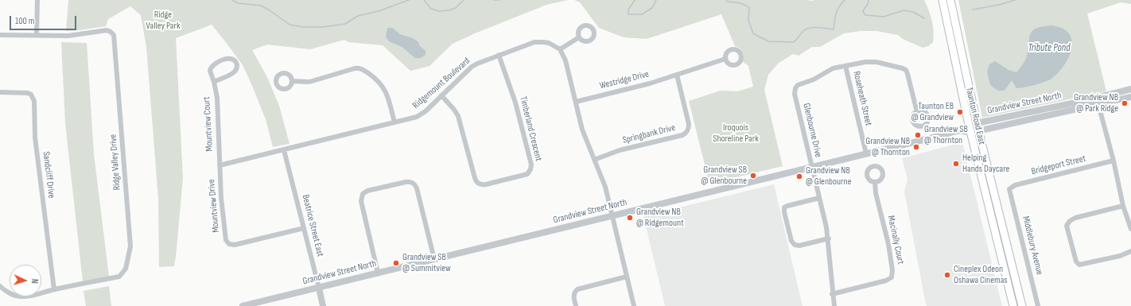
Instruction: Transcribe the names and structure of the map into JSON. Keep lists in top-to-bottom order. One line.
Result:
{"streets":{"main road":["Taunton Road East"],"street":["Westridge Drive","Ridgemount Boulevard","Roseheath Street","Grandview Street North","Mountview Court","Timberland Crescent","Glenbourne Drive","Springbank Drive","Ridge Valley Drive","Bridgeport Street","Sandcliff Drive","Mountview Drive","Beatrice Street East","Macinally Court","Middlebury Avenue"]},"crossings":[["Westridge Drive","Springbank Drive"],["Ridgemount Boulevard","Mountview Court"],["Ridgemount Boulevard","Timberland Crescent"],["Ridgemount Boulevard","Mountview Drive"],["Ridgemount Boulevard","Beatrice Street East"],["Roseheath Street","Grandview Street North"],["Roseheath Street","Glenbourne Drive"],["Grandview Street North","Taunton Road East"],["Grandview Street North","Glenbourne Drive"],["Grandview Street North","Beatrice Street East"],["Mountview Court","Mountview Drive"],["Glenbourne Drive","Macinally Court"],["Ridge Valley Drive","Sandcliff Drive"],["Bridgeport Street","Middlebury Avenue"],["Mountview Drive","Beatrice Street East"]],"water":["Tribute Pond"],"parks":["Ridge Valley Park","Iroquois Shoreline Park"],"places":["Grandview NB @ Park Ridge","Taunton EB @ Grandview","Grandview SB @ Thornton","Grandview NB @ Thornton","Helping Hands Daycare","Grandview SB @ Glenbourne","Grandview NB @ Glenbourne","Grandview NB @ Ridgemount","Grandview SB @ Summitview","Cineplex Odeon Oshawa Cinemas"],"scale_bar":"100 m","north":"right"}
